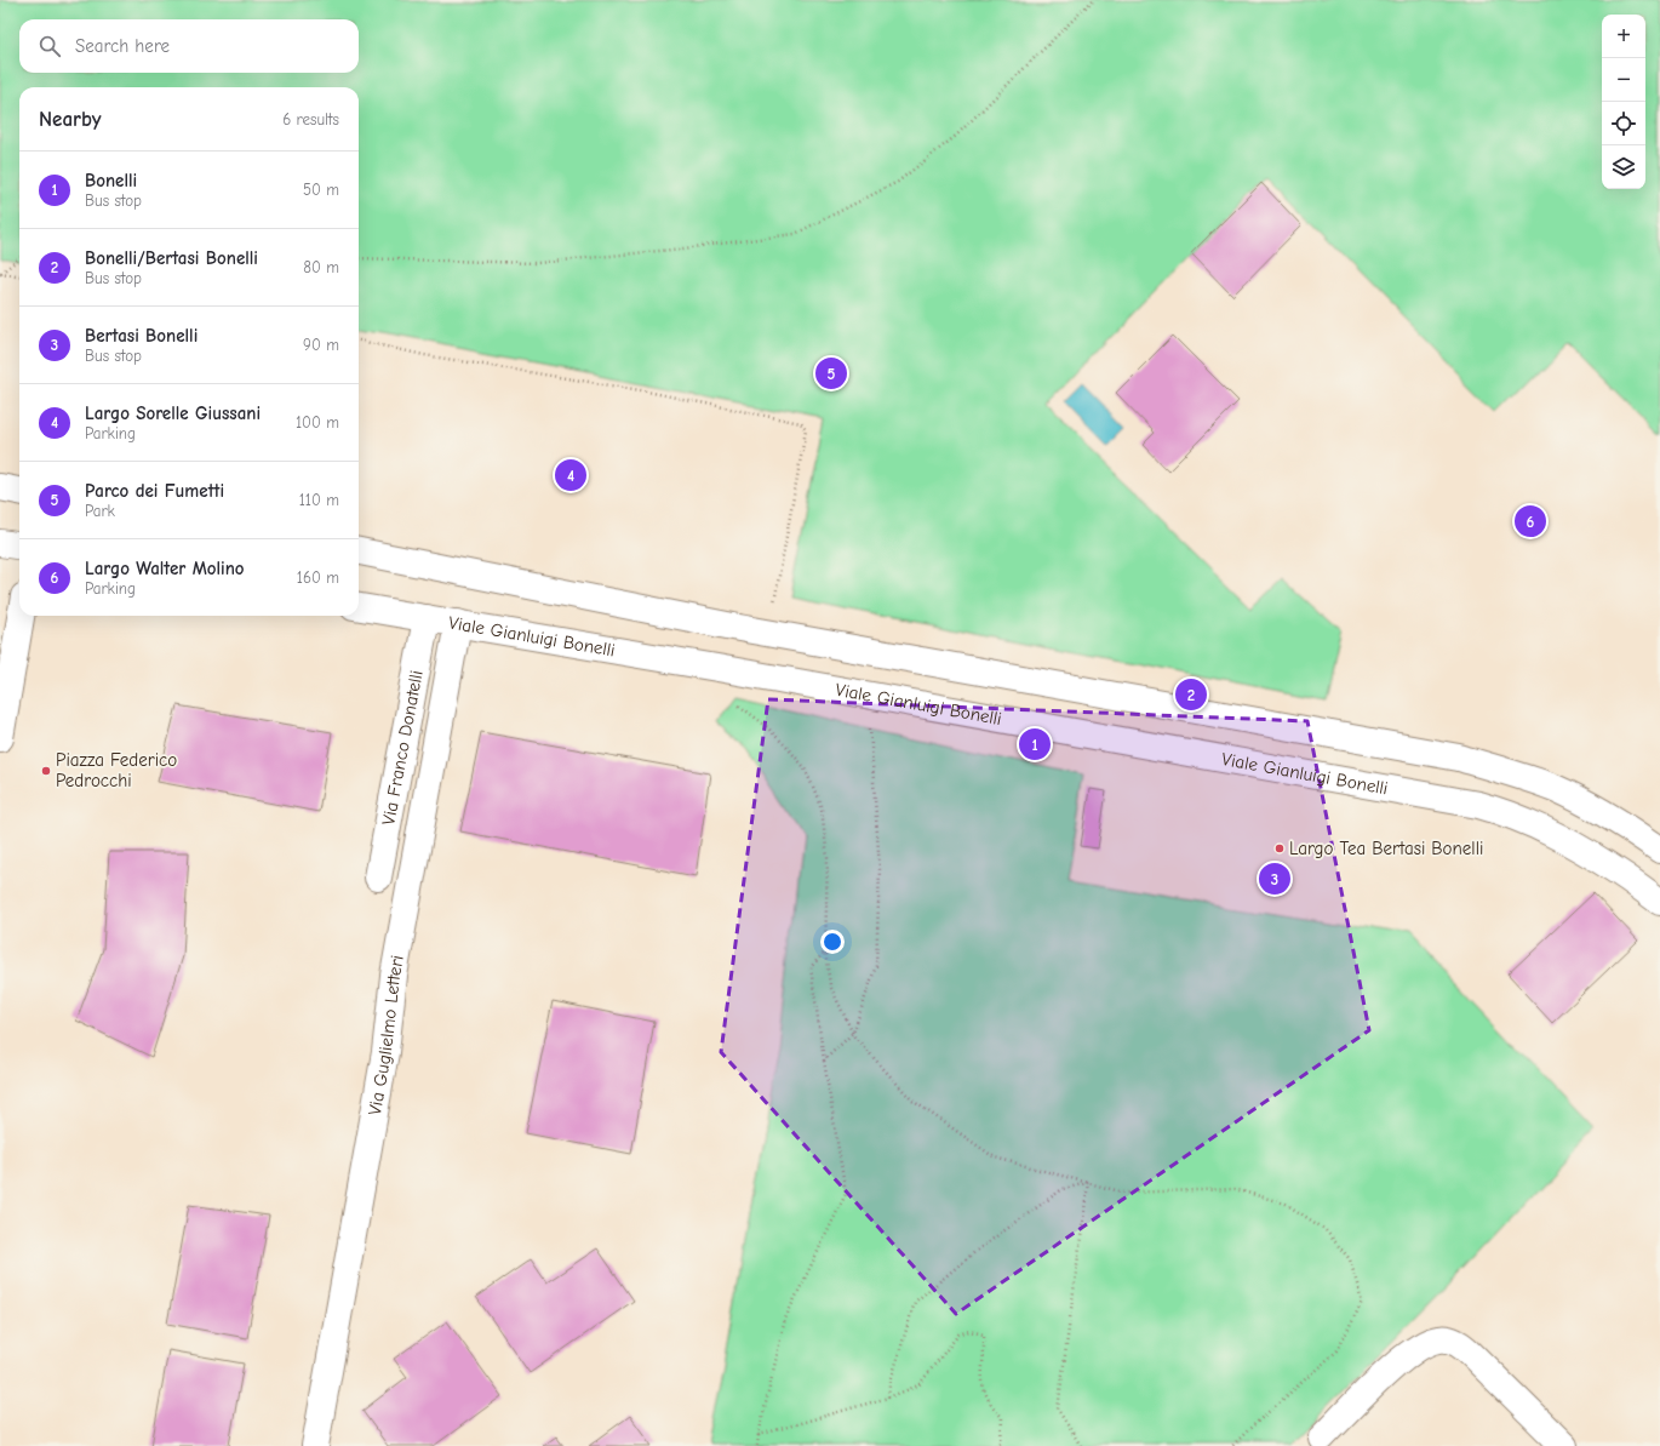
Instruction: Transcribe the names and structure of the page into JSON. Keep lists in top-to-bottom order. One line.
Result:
{"streets":{"street":["Viale Gianluigi Bonelli","Via Franco Donatelli","Via Guglielmo Letteri"]},"crossings":[["Viale Gianluigi Bonelli","Via Franco Donatelli"],["Viale Gianluigi Bonelli","Via Guglielmo Letteri"]],"places":["Piazza Federico Pedrocchi","Largo Tea Bertasi Bonelli"],"page":{"map_buttons":["+","−"],"search":"Search here","heading":["Nearby","6 results"],"list":[{"mark":"1","name":"Bonelli","note":"Bus stop","value":"50 m"},{"mark":"2","name":"Bonelli/Bertasi Bonelli","note":"Bus stop","value":"80 m"},{"mark":"3","name":"Bertasi Bonelli","note":"Bus stop","value":"90 m"},{"mark":"4","name":"Largo Sorelle Giussani","note":"Parking","value":"100 m"},{"mark":"5","name":"Parco dei Fumetti","note":"Park","value":"110 m"},{"mark":"6","name":"Largo Walter Molino","note":"Parking","value":"160 m"}],"pins":["5","4","6","2","1","3"]}}
